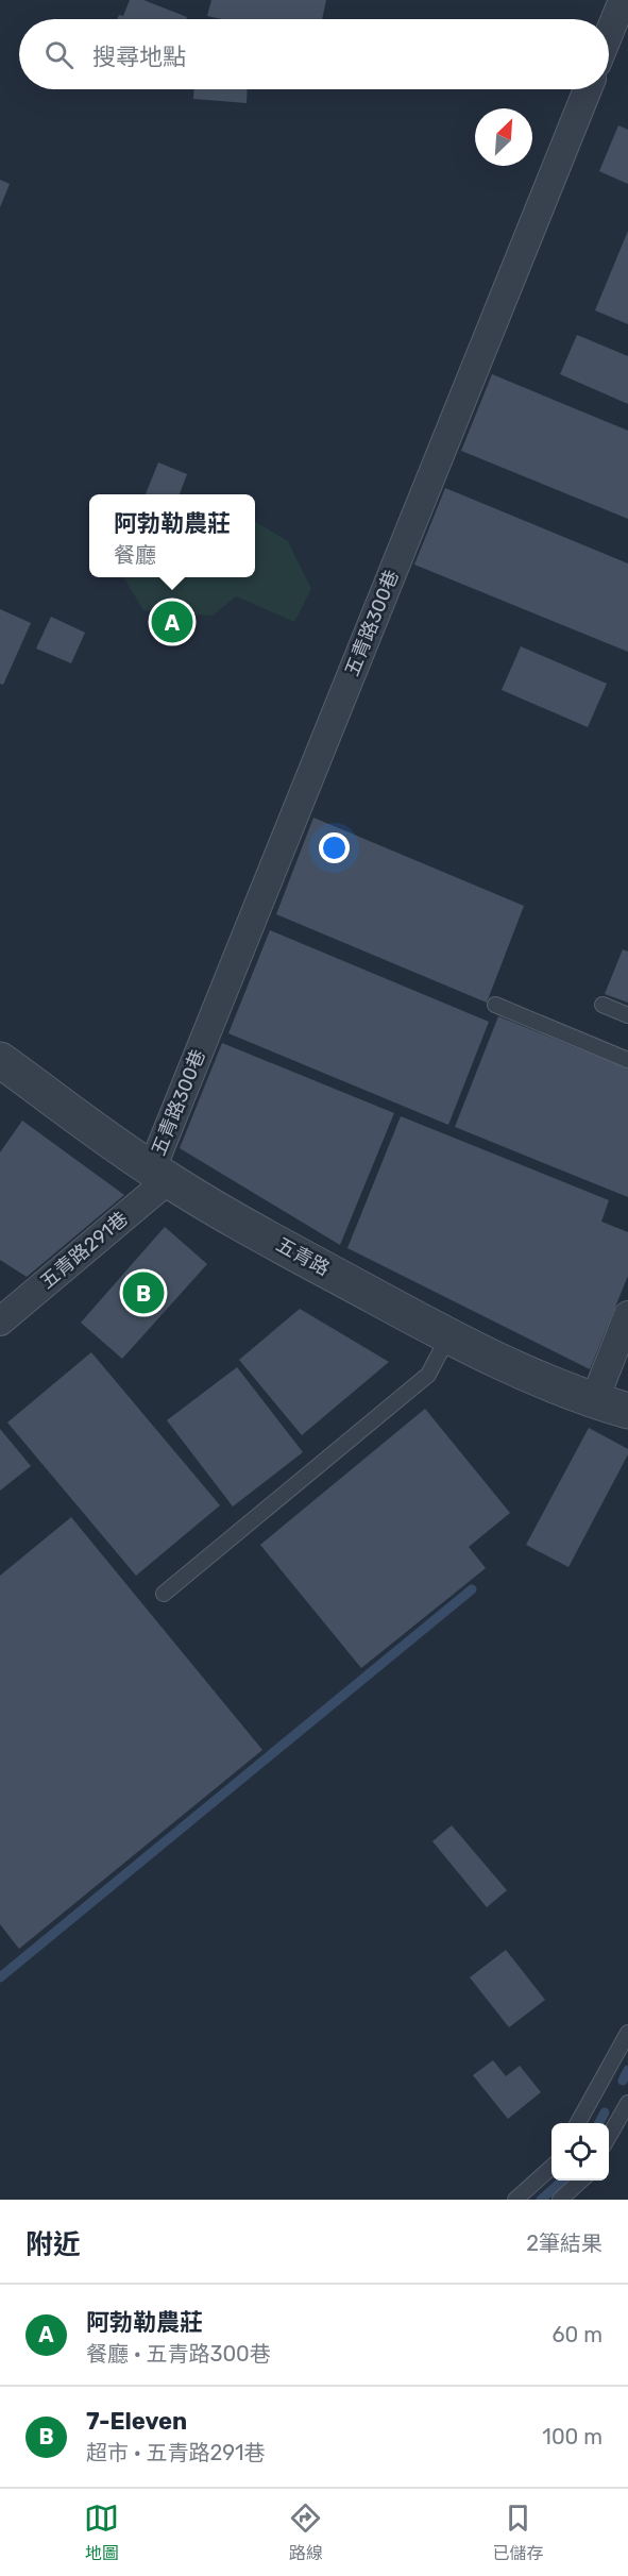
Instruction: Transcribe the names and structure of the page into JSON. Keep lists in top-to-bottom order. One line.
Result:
{"streets":{"street":["五青路300巷","五青路291巷","五青路"]},"crossings":[["五青路300巷","五青路291巷"],["五青路300巷","五青路"],["五青路291巷","五青路"]],"north":"top right","page":{"search":"搜尋地點","popup":["阿勃勒農莊","餐廳"],"pins":["A","B"],"heading":["附近","2筆結果"],"list":[{"mark":"A","name":"阿勃勒農莊","note":"餐廳 · 五青路300巷","value":"60 m"},{"mark":"B","name":"7-Eleven","note":"超市 · 五青路291巷","value":"100 m"}],"nav":["地圖","路線","已儲存"]}}
